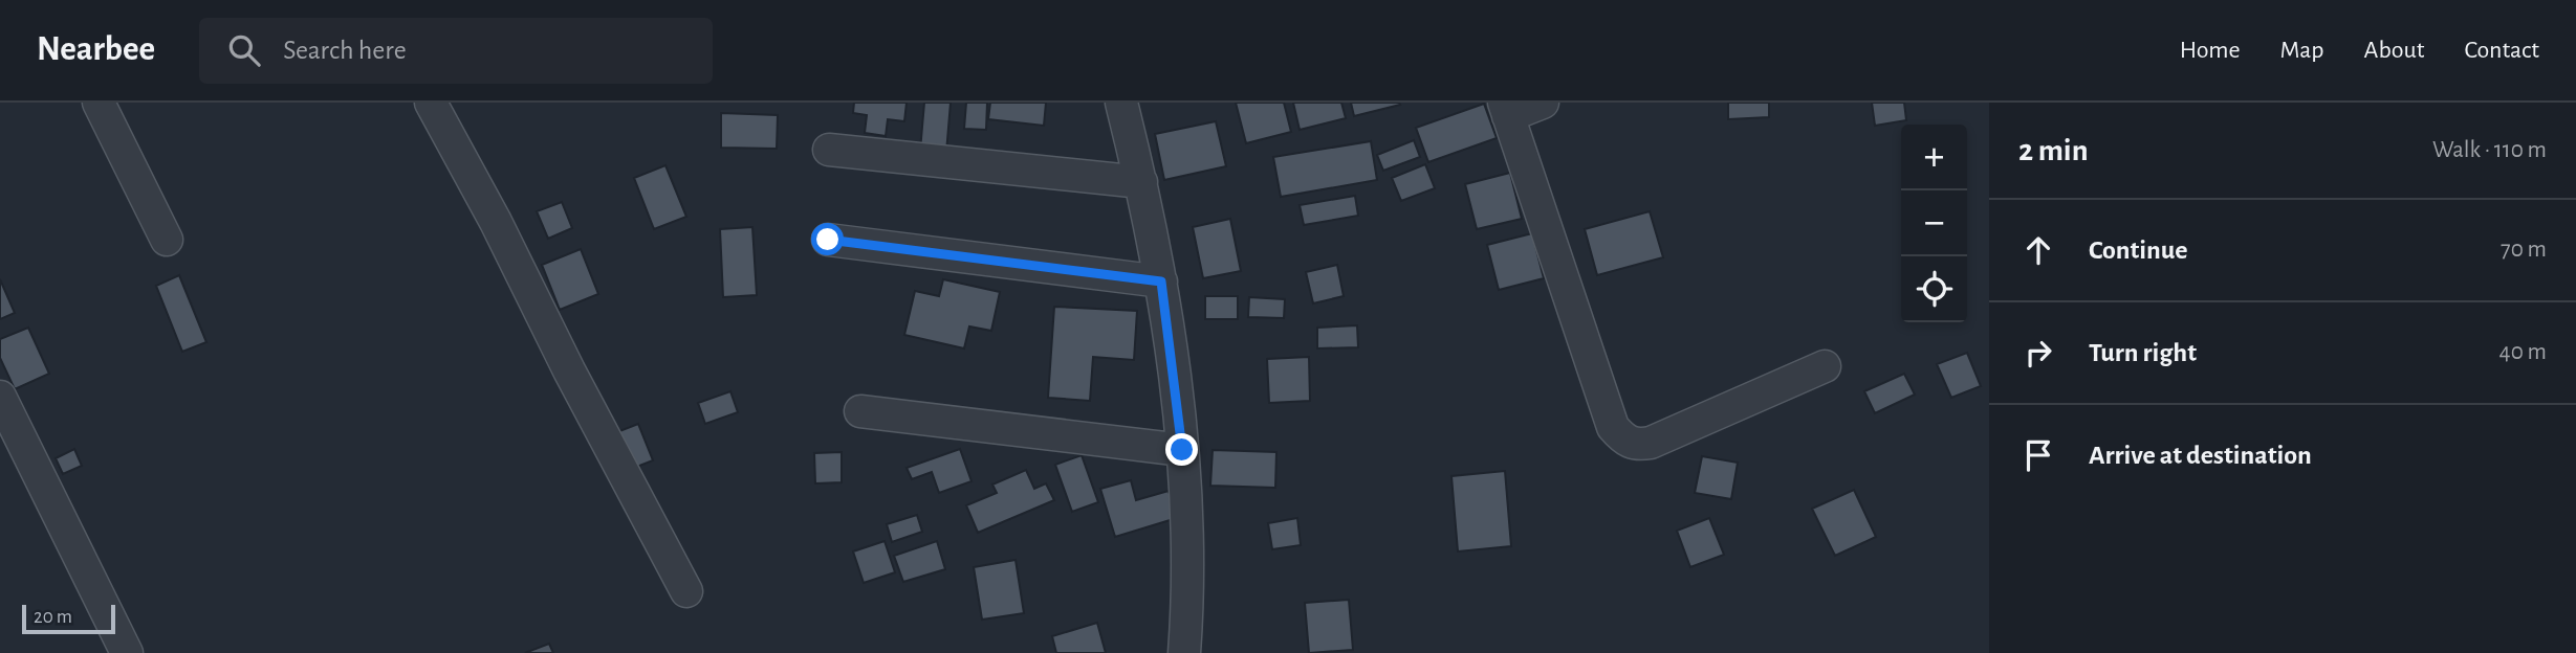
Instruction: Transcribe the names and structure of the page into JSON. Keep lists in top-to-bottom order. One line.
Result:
{"scale_bar":"20 m","page":{"header":"Nearbee","search":"Search here","nav":["Home","Map","About","Contact"],"heading":["2 min","Walk · 110 m"],"map_buttons":["+","−"],"list":[["Continue","70 m"],["Turn right","40 m"],"Arrive at destination"],"scale":"20 m"}}
